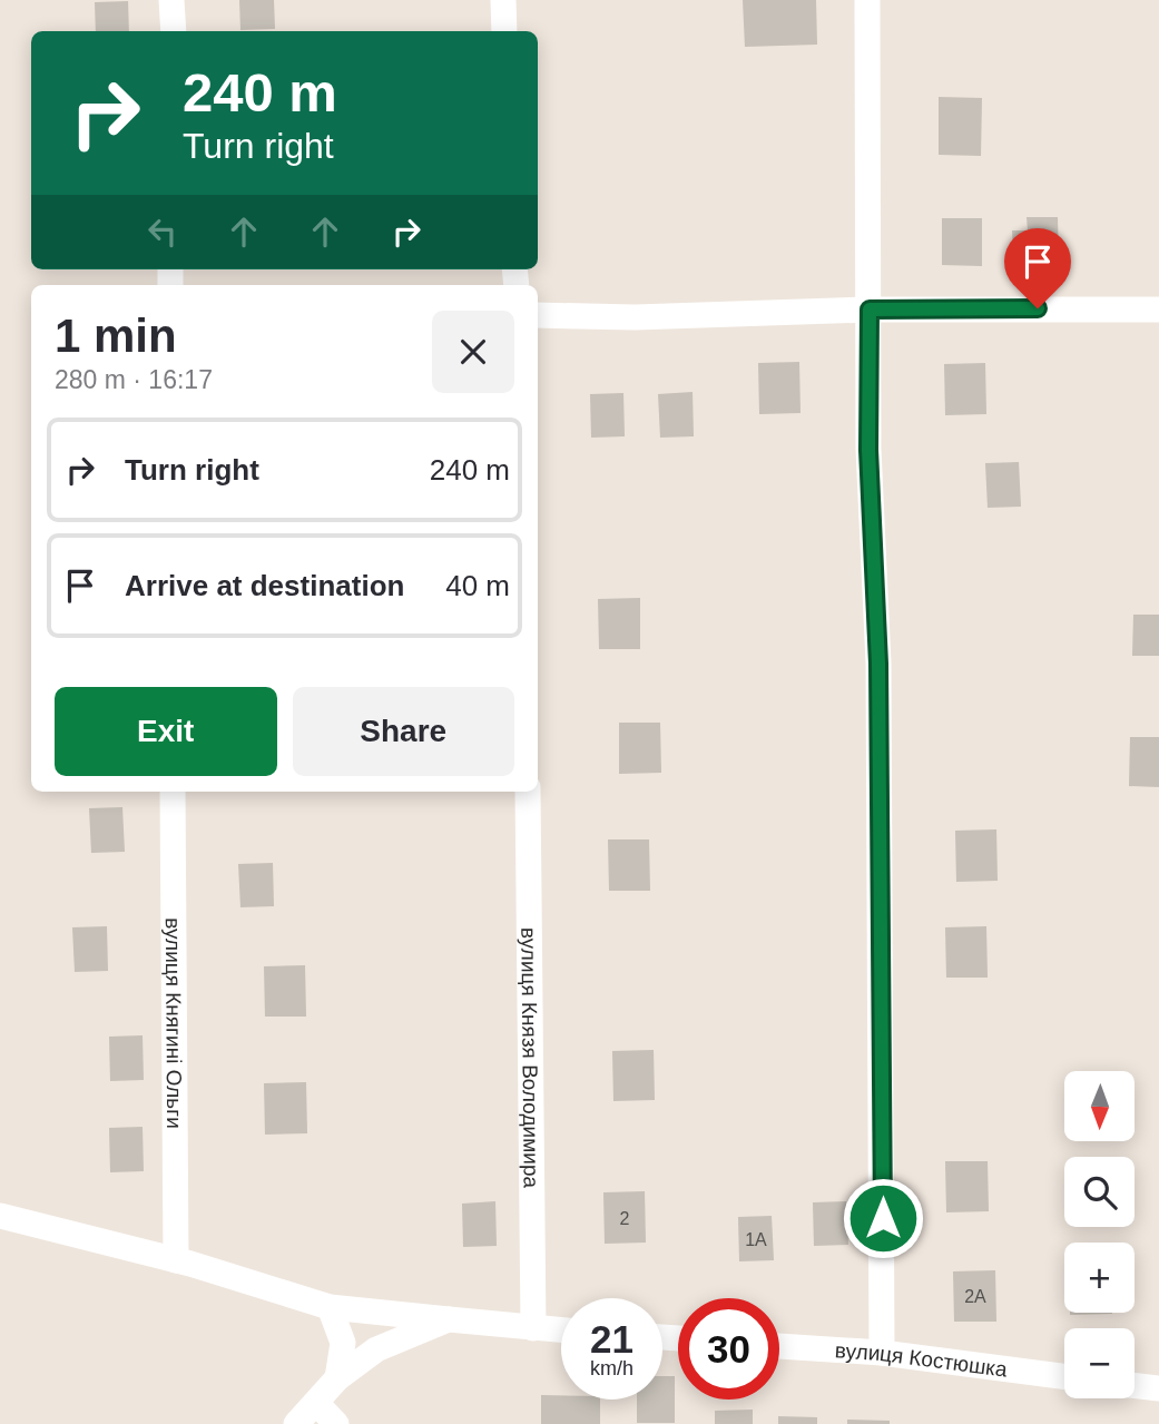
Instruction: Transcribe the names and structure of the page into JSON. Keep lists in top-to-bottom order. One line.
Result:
{"streets":{"street":["вулиця Княгині Ольги","вулиця Князя Володимира","вулиця Костюшка"]},"house_numbers":["2","1А","2А"],"north":"bottom","page":{"turn":["240 m","Turn right"],"heading":["1 min","280 m · 16:17"],"list":[{"name":"Turn right","value":"240 m"},{"name":"Arrive at destination","value":"40 m"}],"buttons":["Exit","Share"],"map_buttons":["+","−"],"speed":"21 km/h","limit":"30"}}
